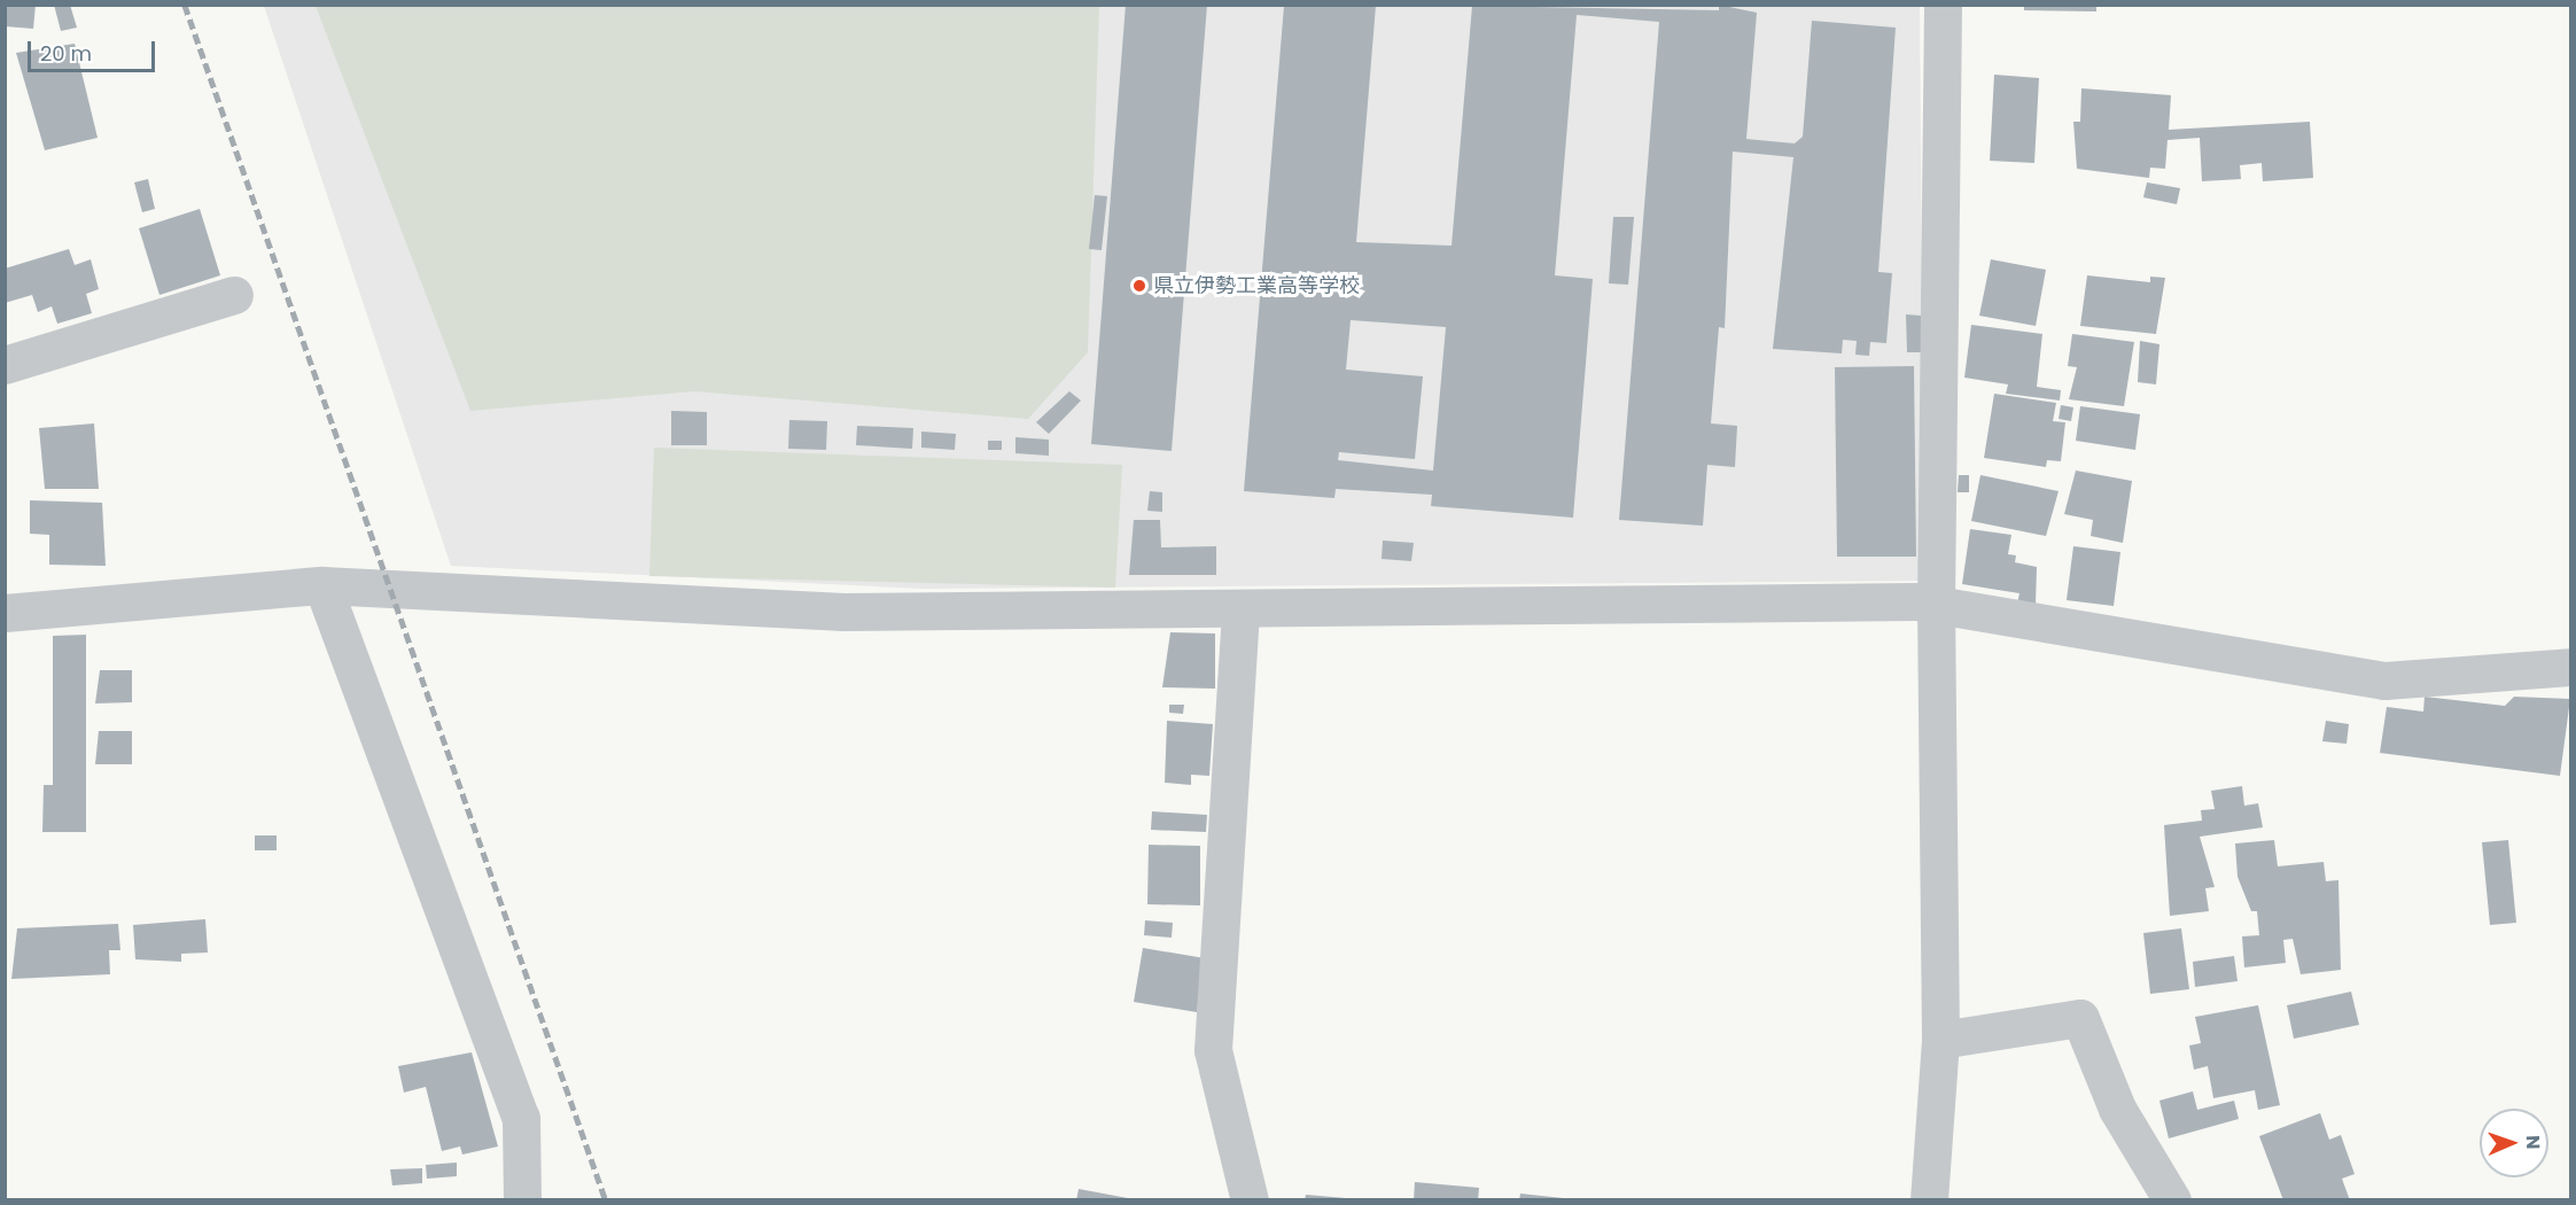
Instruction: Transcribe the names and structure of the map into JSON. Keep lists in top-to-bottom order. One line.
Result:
{"places":["県立伊勢工業高等学校"],"scale_bar":"20 m","north":"right"}
